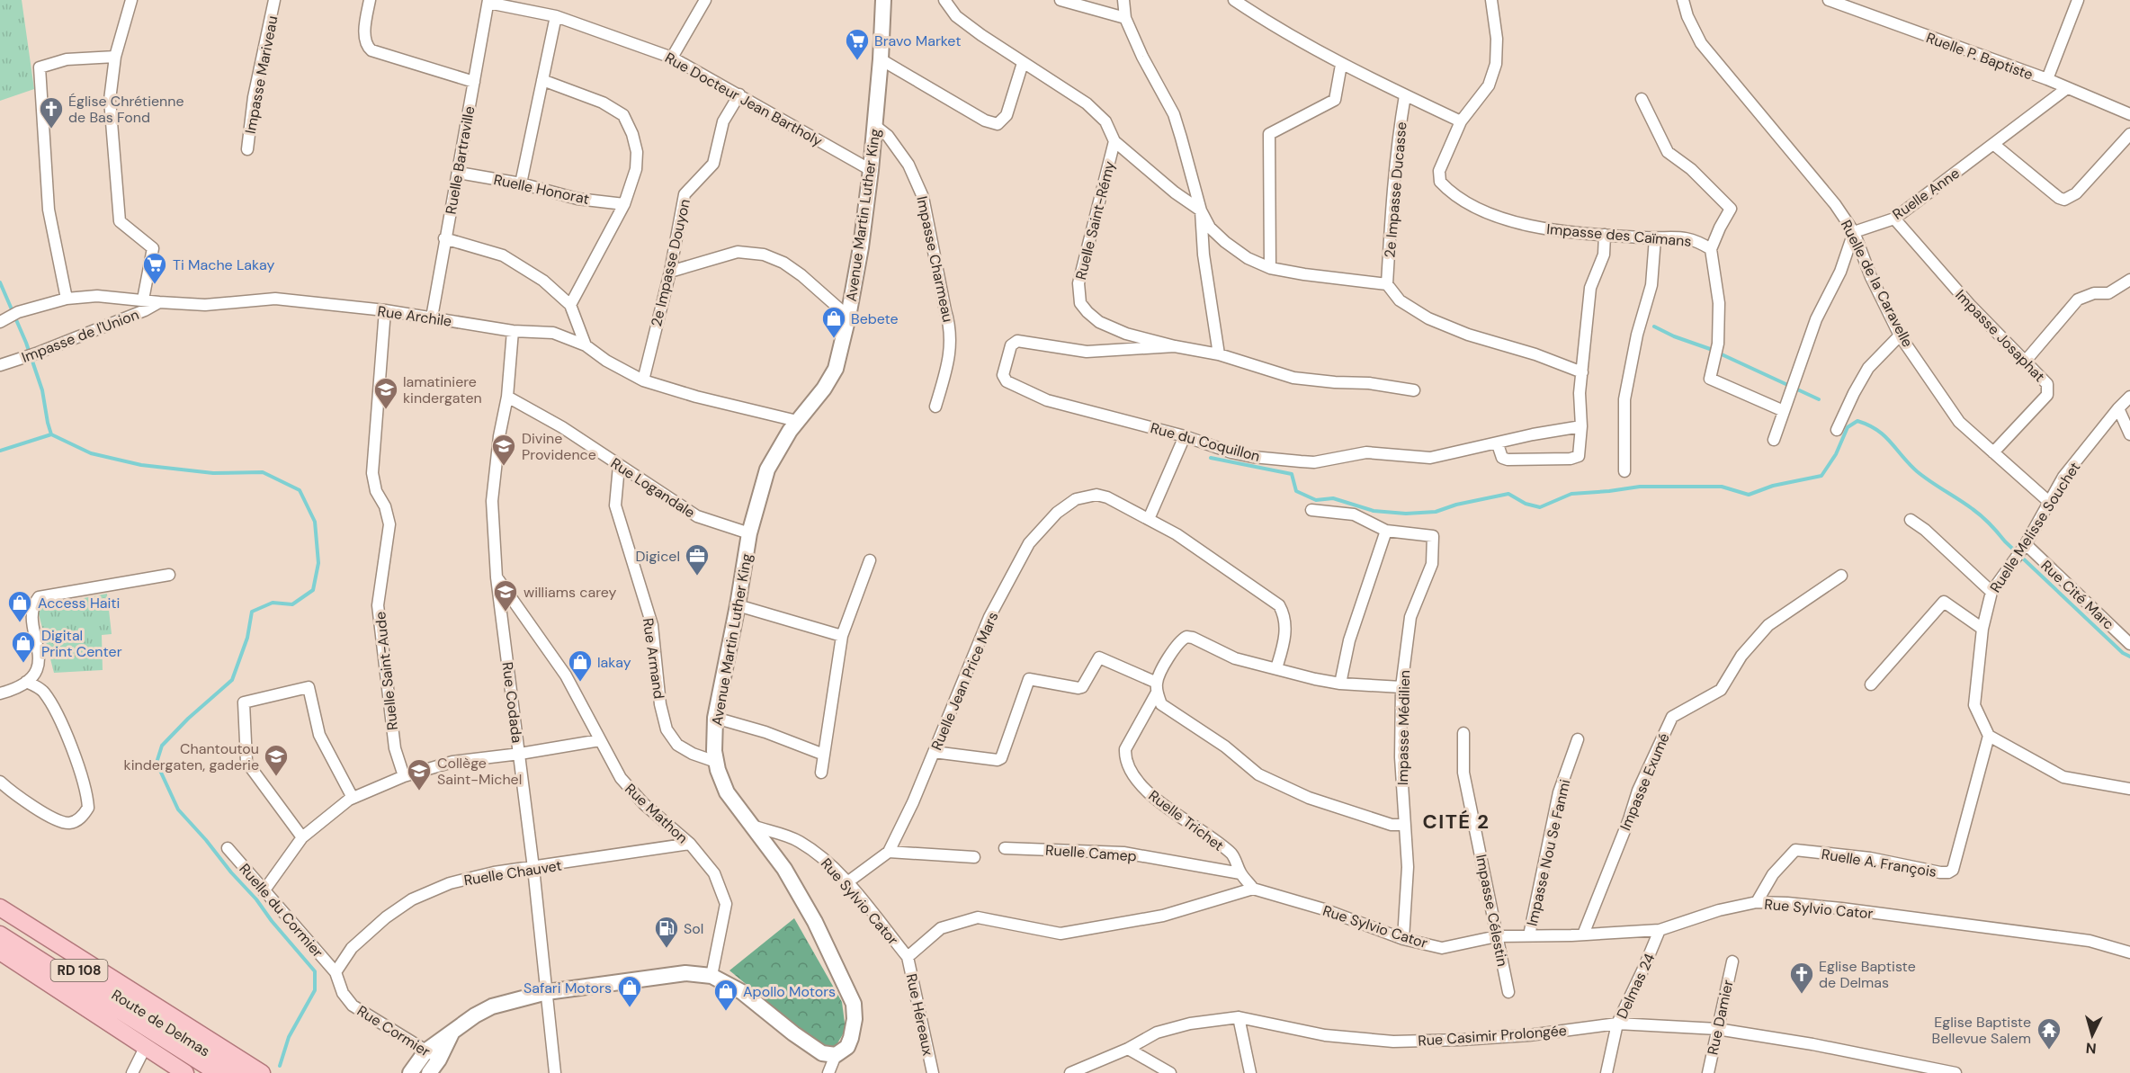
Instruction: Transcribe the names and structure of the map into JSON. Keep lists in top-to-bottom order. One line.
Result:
{"streets":{"main road":["Avenue Martin Luther King","RD 108","Route de Delmas"],"street":["Ruelle P. Baptiste","Impasse Mariveau","Rue Docteur Jean Bartholy","Ruelle Bartraville","Ruelle Honorat","2e Impasse Ducasse","Ruelle Anne","Ruelle Saint-Rémy","Impasse des Caïmans","Impasse Charmeau","2e Impasse Douyon","Ruelle de la Caravelle","Rue Archile","Impasse de l'Union","Impasse Josaphat","Rue du Coquillon","Rue Logandale","Ruelle Melisse Souchet","Rue Cité Marc","Rue Armand","Ruelle Saint-Aude","Ruelle Jean Price Mars","Rue Codada","Impasse Médilien","Impasse Exumé","Rue Mathon","Ruelle Trichet","Ruelle Camep","Impasse Nou Se Fanmi","Ruelle A. François","Ruelle Chauvet","Rue Sylvio Cator","Ruelle du Cormier","Impasse Célestin","Delmas 24","Rue Héreaux","Rue Damier","Rue Cormier","Rue Casimir Prolongée"]},"crossings":[["Ruelle P. Baptiste","Ruelle Anne"],["Rue Docteur Jean Bartholy","Ruelle Bartraville"],["Rue Docteur Jean Bartholy","Avenue Martin Luther King"],["Rue Docteur Jean Bartholy","2e Impasse Douyon"],["Ruelle Bartraville","Ruelle Honorat"],["Ruelle Bartraville","Rue Archile"],["Ruelle Anne","Ruelle de la Caravelle"],["Ruelle Anne","Impasse Josaphat"],["Avenue Martin Luther King","Impasse Charmeau"],["Avenue Martin Luther King","2e Impasse Douyon"],["Avenue Martin Luther King","Rue Archile"],["Avenue Martin Luther King","Rue Logandale"],["Avenue Martin Luther King","Rue Armand"],["Avenue Martin Luther King","Rue Sylvio Cator"],["Ruelle Saint-Rémy","Rue du Coquillon"],["2e Impasse Douyon","Rue Archile"],["Ruelle de la Caravelle","Impasse Josaphat"],["Ruelle de la Caravelle","Ruelle Melisse Souchet"],["Rue Archile","Impasse de l'Union"],["Rue Archile","Ruelle Saint-Aude"],["Rue Archile","Rue Codada"],["Rue Logandale","Rue Armand"],["Rue Logandale","Rue Codada"],["Ruelle Melisse Souchet","Rue Cité Marc"],["Ruelle Melisse Souchet","Ruelle A. François"],["Ruelle Jean Price Mars","Rue Sylvio Cator"],["Rue Codada","Rue Mathon"],["Rue Codada","Ruelle Chauvet"],["Impasse Médilien","Rue Sylvio Cator"],["Impasse Exumé","Rue Sylvio Cator"],["Rue Mathon","Ruelle Chauvet"],["Ruelle Trichet","Ruelle Camep"],["Ruelle Trichet","Rue Sylvio Cator"],["Impasse Nou Se Fanmi","Rue Sylvio Cator"],["Ruelle A. François","Rue Sylvio Cator"],["Ruelle Chauvet","Ruelle du Cormier"],["Ruelle Chauvet","Rue Cormier"],["Rue Sylvio Cator","Impasse Célestin"],["Rue Sylvio Cator","Delmas 24"],["Rue Sylvio Cator","Rue Héreaux"],["Ruelle du Cormier","Rue Cormier"],["Delmas 24","Rue Casimir Prolongée"],["Rue Damier","Rue Casimir Prolongée"]],"districts":["CITÉ 2"],"places":{"supermarket":["Bravo Market","Ti Mache Lakay"],"church":["Église Chrétienne de Bas Fond","Eglise Baptiste de Delmas"],"shop":["Bebete","Access Haiti","Digital Print Center","lakay","Safari Motors","Apollo Motors"],"school or university":["lamatiniere kindergaten","Divine Providence","williams carey","Chantoutou kindergaten, gaderie","Collège Saint-Michel"],"office":["Digicel"],"fuel station":["Sol"],"temple":["Eglise Baptiste Bellevue Salem"]},"north":"bottom"}
